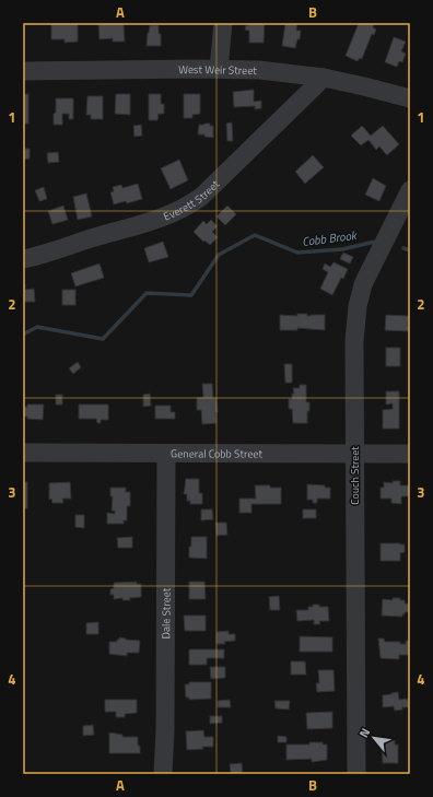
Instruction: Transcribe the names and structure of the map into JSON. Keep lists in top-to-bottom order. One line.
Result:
{"streets":{"street":["West Weir Street","Everett Street","General Cobb Street","Couch Street","Dale Street"]},"crossings":[["West Weir Street","Everett Street"],["General Cobb Street","Couch Street"],["General Cobb Street","Dale Street"]],"water":["Cobb Brook"],"north":"top left","grid":{"columns":["A","B"],"rows":["1","2","3","4"]}}
